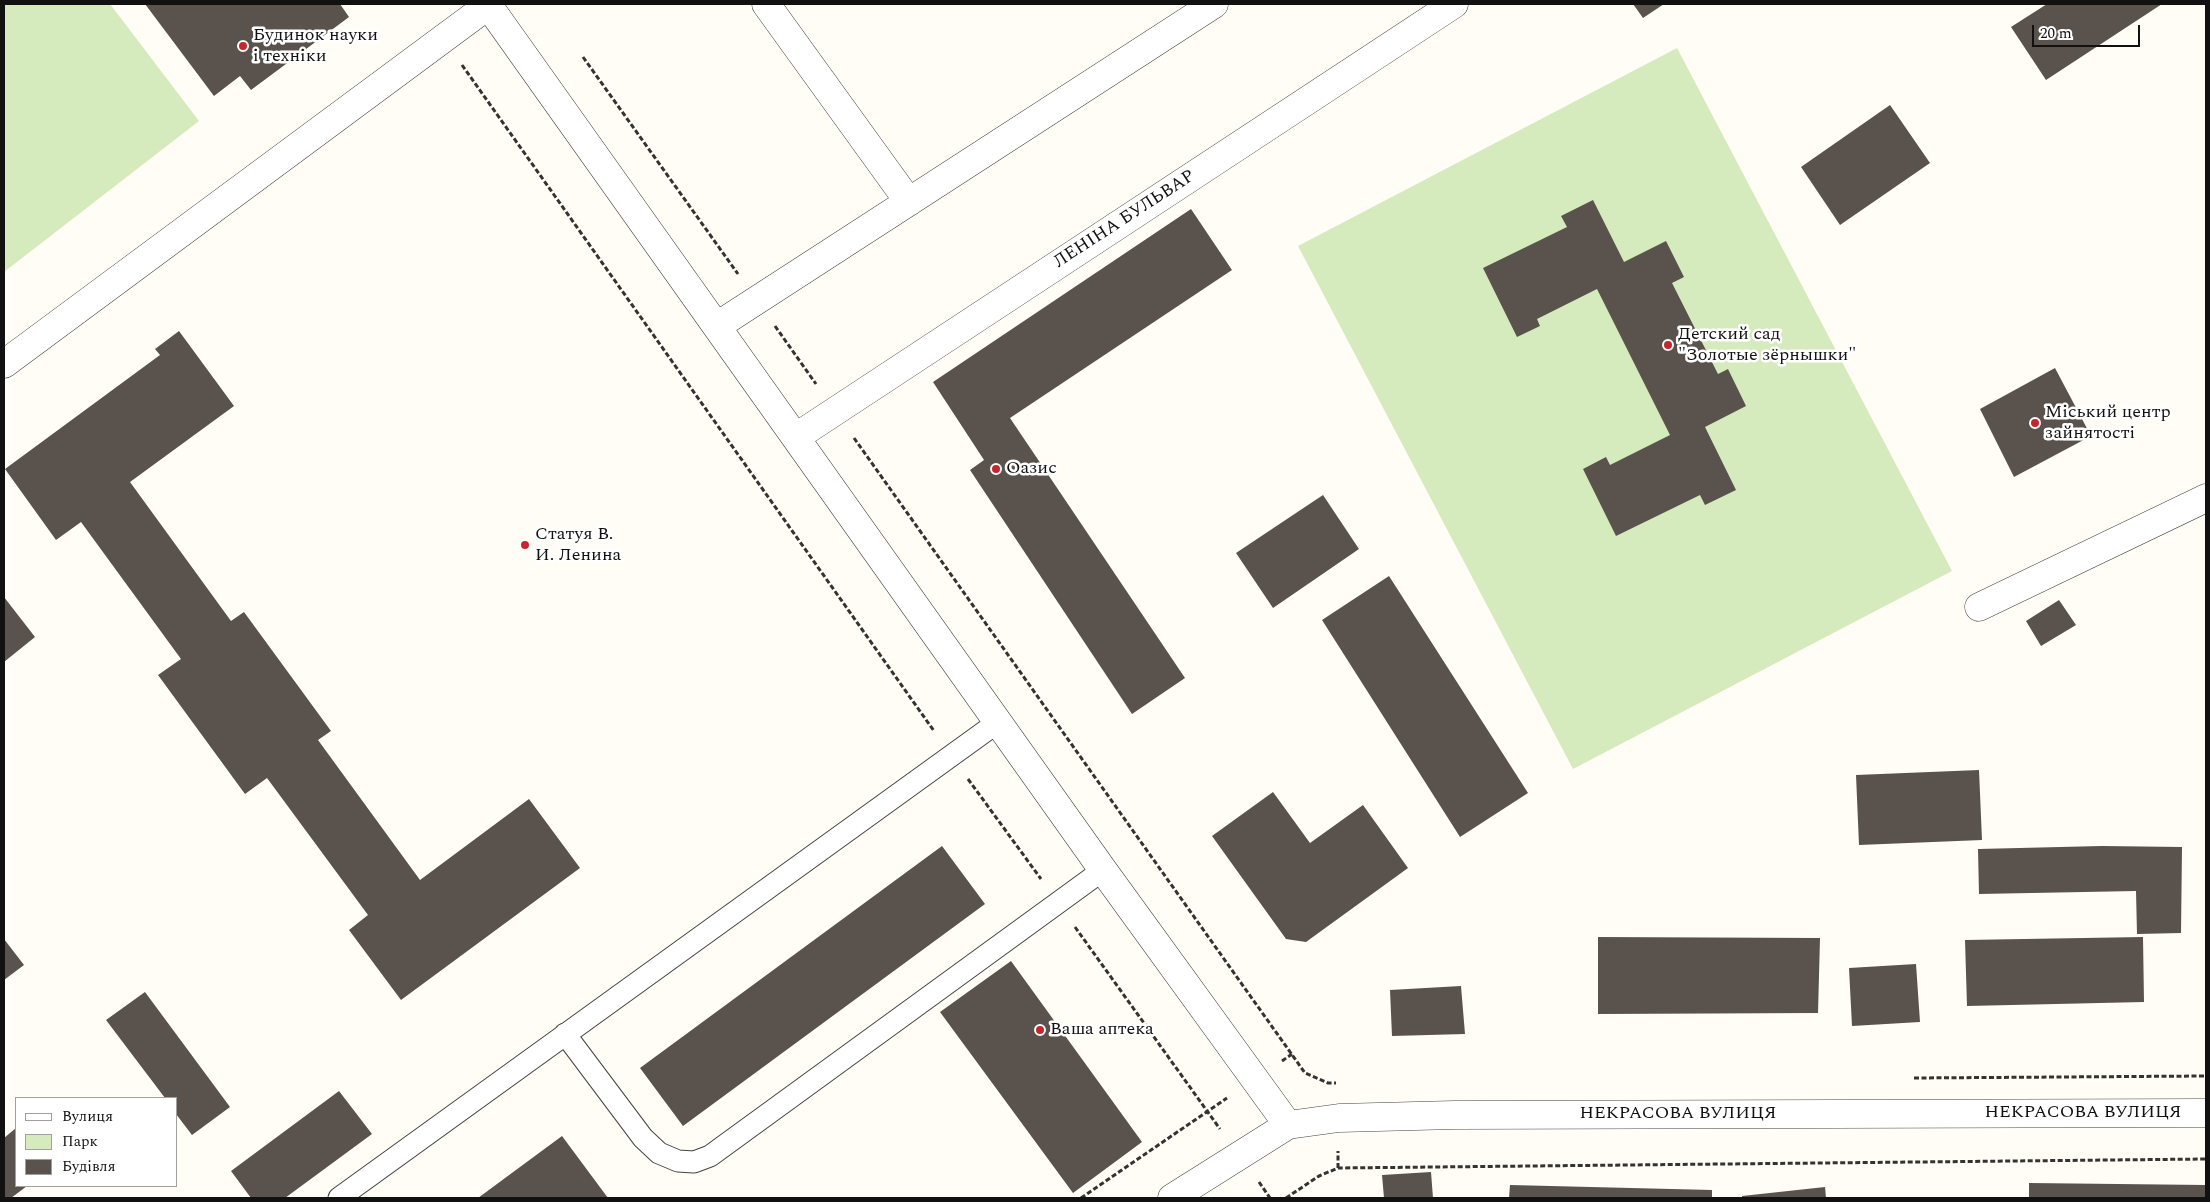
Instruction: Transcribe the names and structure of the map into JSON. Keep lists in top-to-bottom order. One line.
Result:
{"streets":{"street":["ЛЕНІНА БУЛЬВАР","НЕКРАСОВА ВУЛИЦЯ"]},"places":["Будинок науки і техніки","Детский сад \"Золотые зёрнышки\"","Міський центр зайнятості","Оазис","Статуя В. И. Ленина","Ваша аптека"],"legend":["Вулиця","Парк","Будівля"],"scale_bar":"20 m"}
